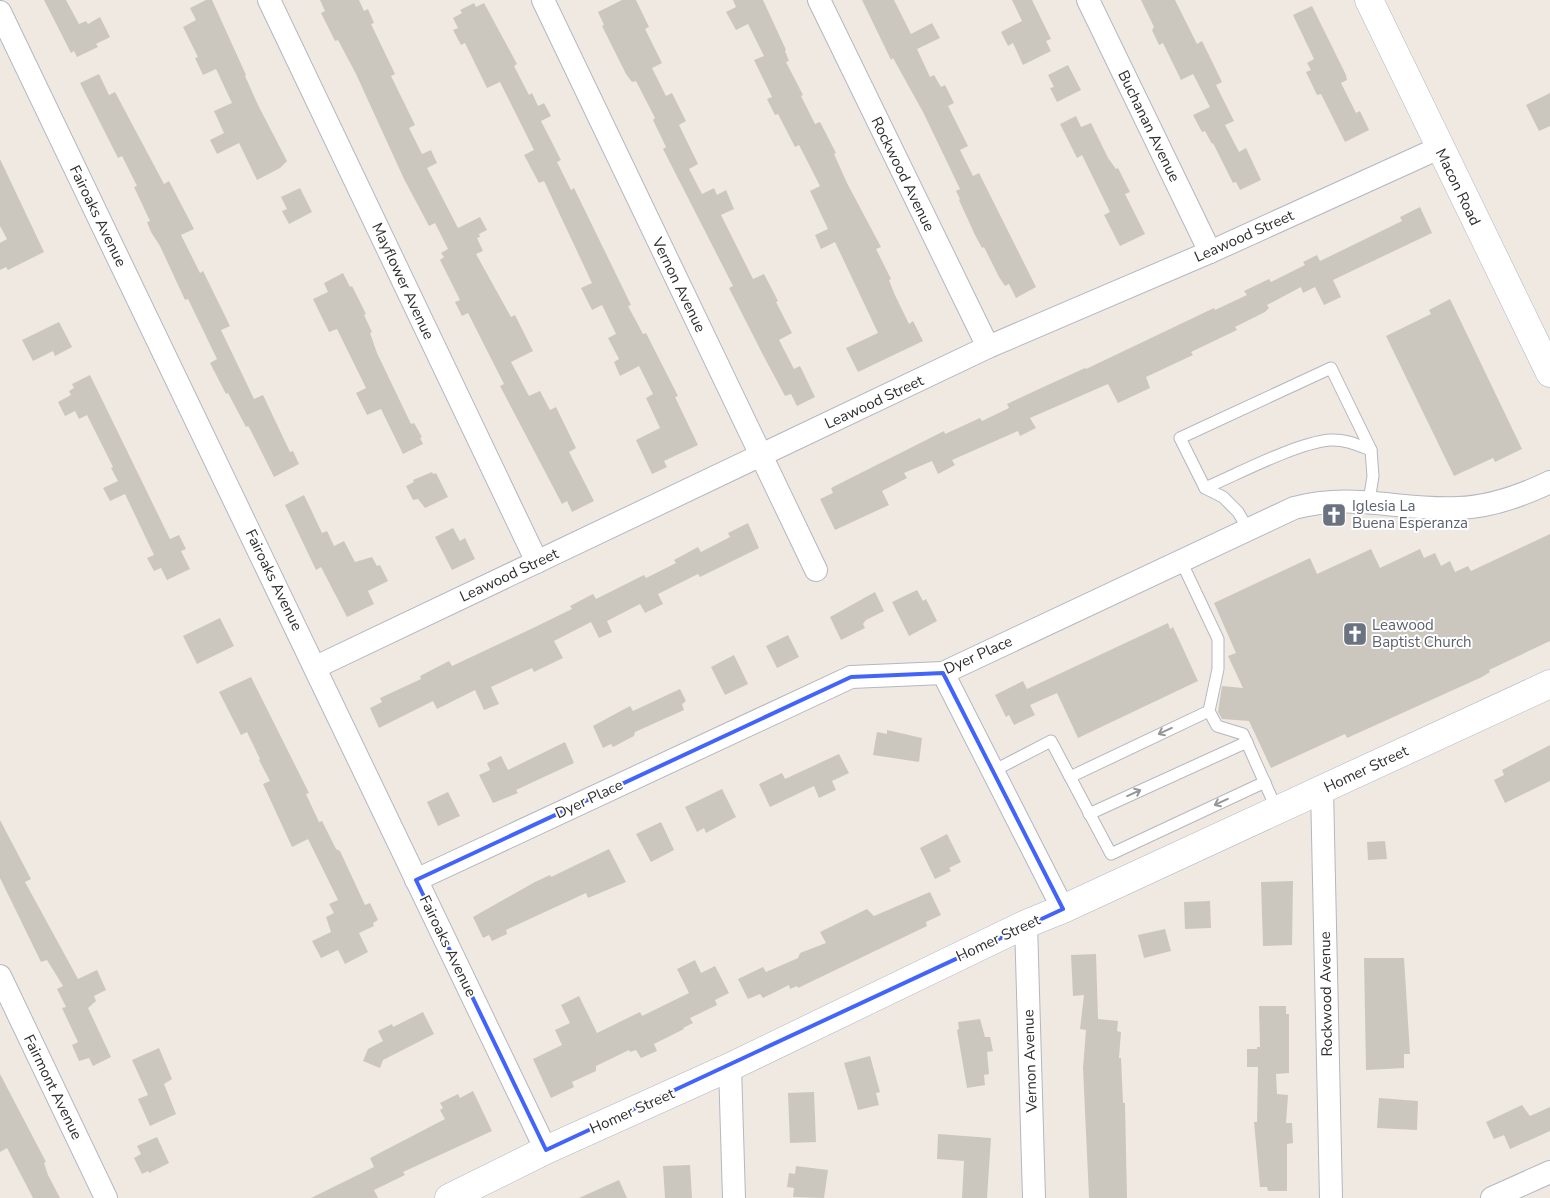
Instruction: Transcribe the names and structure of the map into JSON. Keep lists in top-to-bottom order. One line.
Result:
{"streets":{"street":["Buchanan Avenue","Rockwood Avenue","Macon Road","Fairoaks Avenue","Leawood Street","Mayflower Avenue","Vernon Avenue","Dyer Place","Homer Street","Fairmont Avenue"]},"crossings":[["Buchanan Avenue","Leawood Street"],["Rockwood Avenue","Leawood Street"],["Rockwood Avenue","Homer Street"],["Macon Road","Leawood Street"],["Fairoaks Avenue","Leawood Street"],["Fairoaks Avenue","Dyer Place"],["Fairoaks Avenue","Homer Street"],["Leawood Street","Mayflower Avenue"],["Leawood Street","Vernon Avenue"],["Vernon Avenue","Homer Street"]],"places":{"church":["Iglesia La Buena Esperanza","Leawood Baptist Church"]}}
